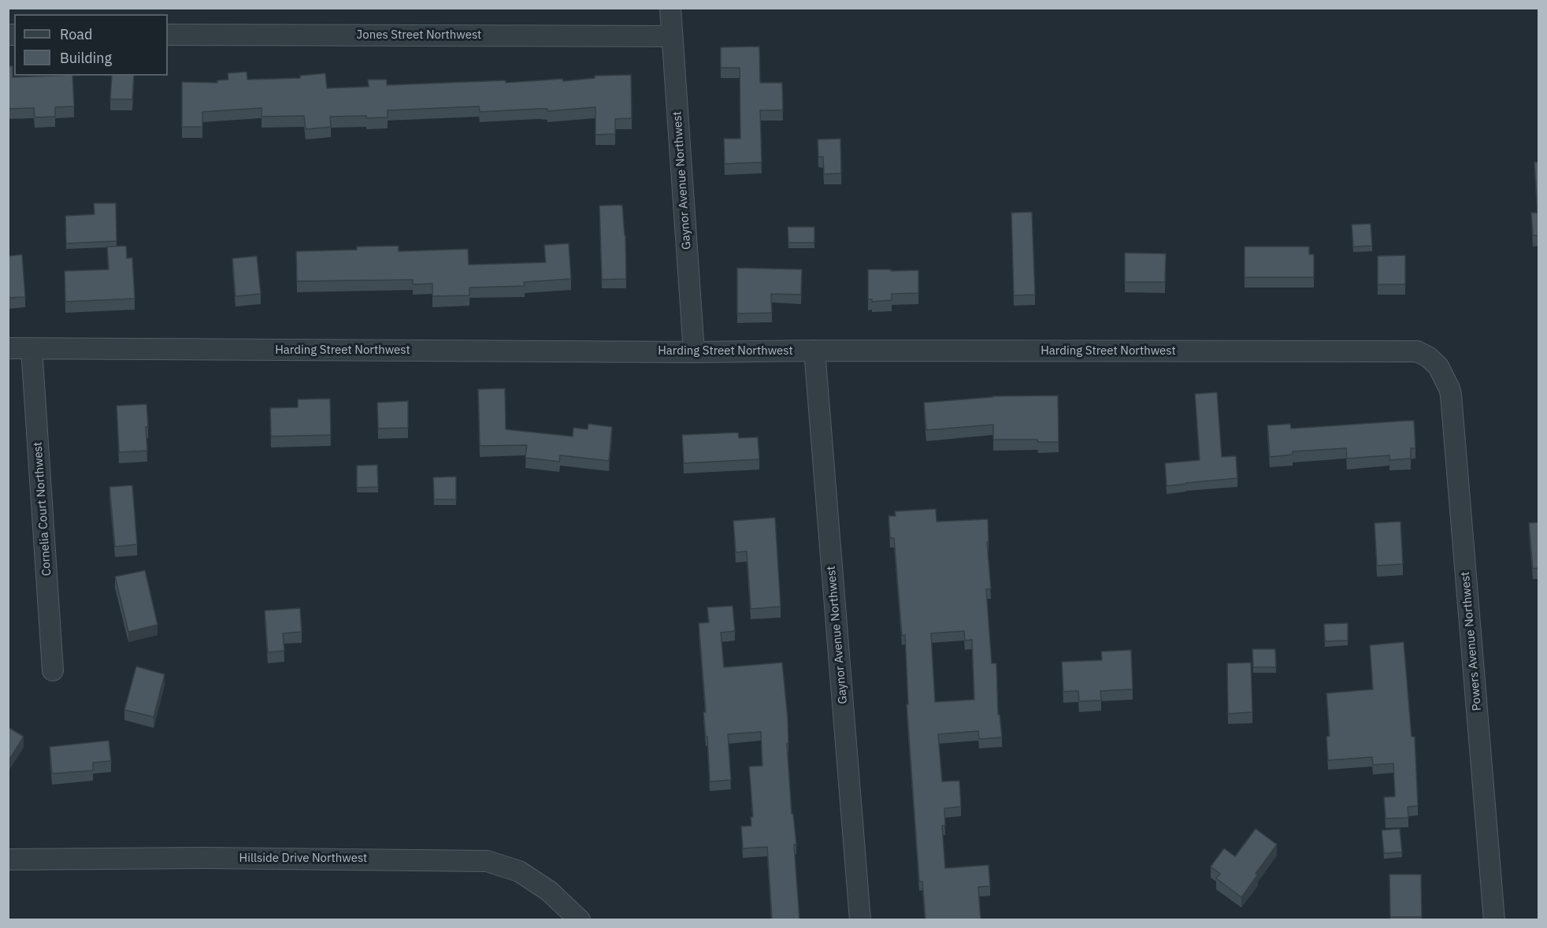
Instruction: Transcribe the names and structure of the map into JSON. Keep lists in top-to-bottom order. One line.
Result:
{"streets":{"street":["Jones Street Northwest","Gaynor Avenue Northwest","Harding Street Northwest","Cornelia Court Northwest","Powers Avenue Northwest","Hillside Drive Northwest"]},"crossings":[["Jones Street Northwest","Gaynor Avenue Northwest"],["Gaynor Avenue Northwest","Harding Street Northwest"],["Harding Street Northwest","Cornelia Court Northwest"],["Harding Street Northwest","Powers Avenue Northwest"]],"legend":["Road","Building"]}
